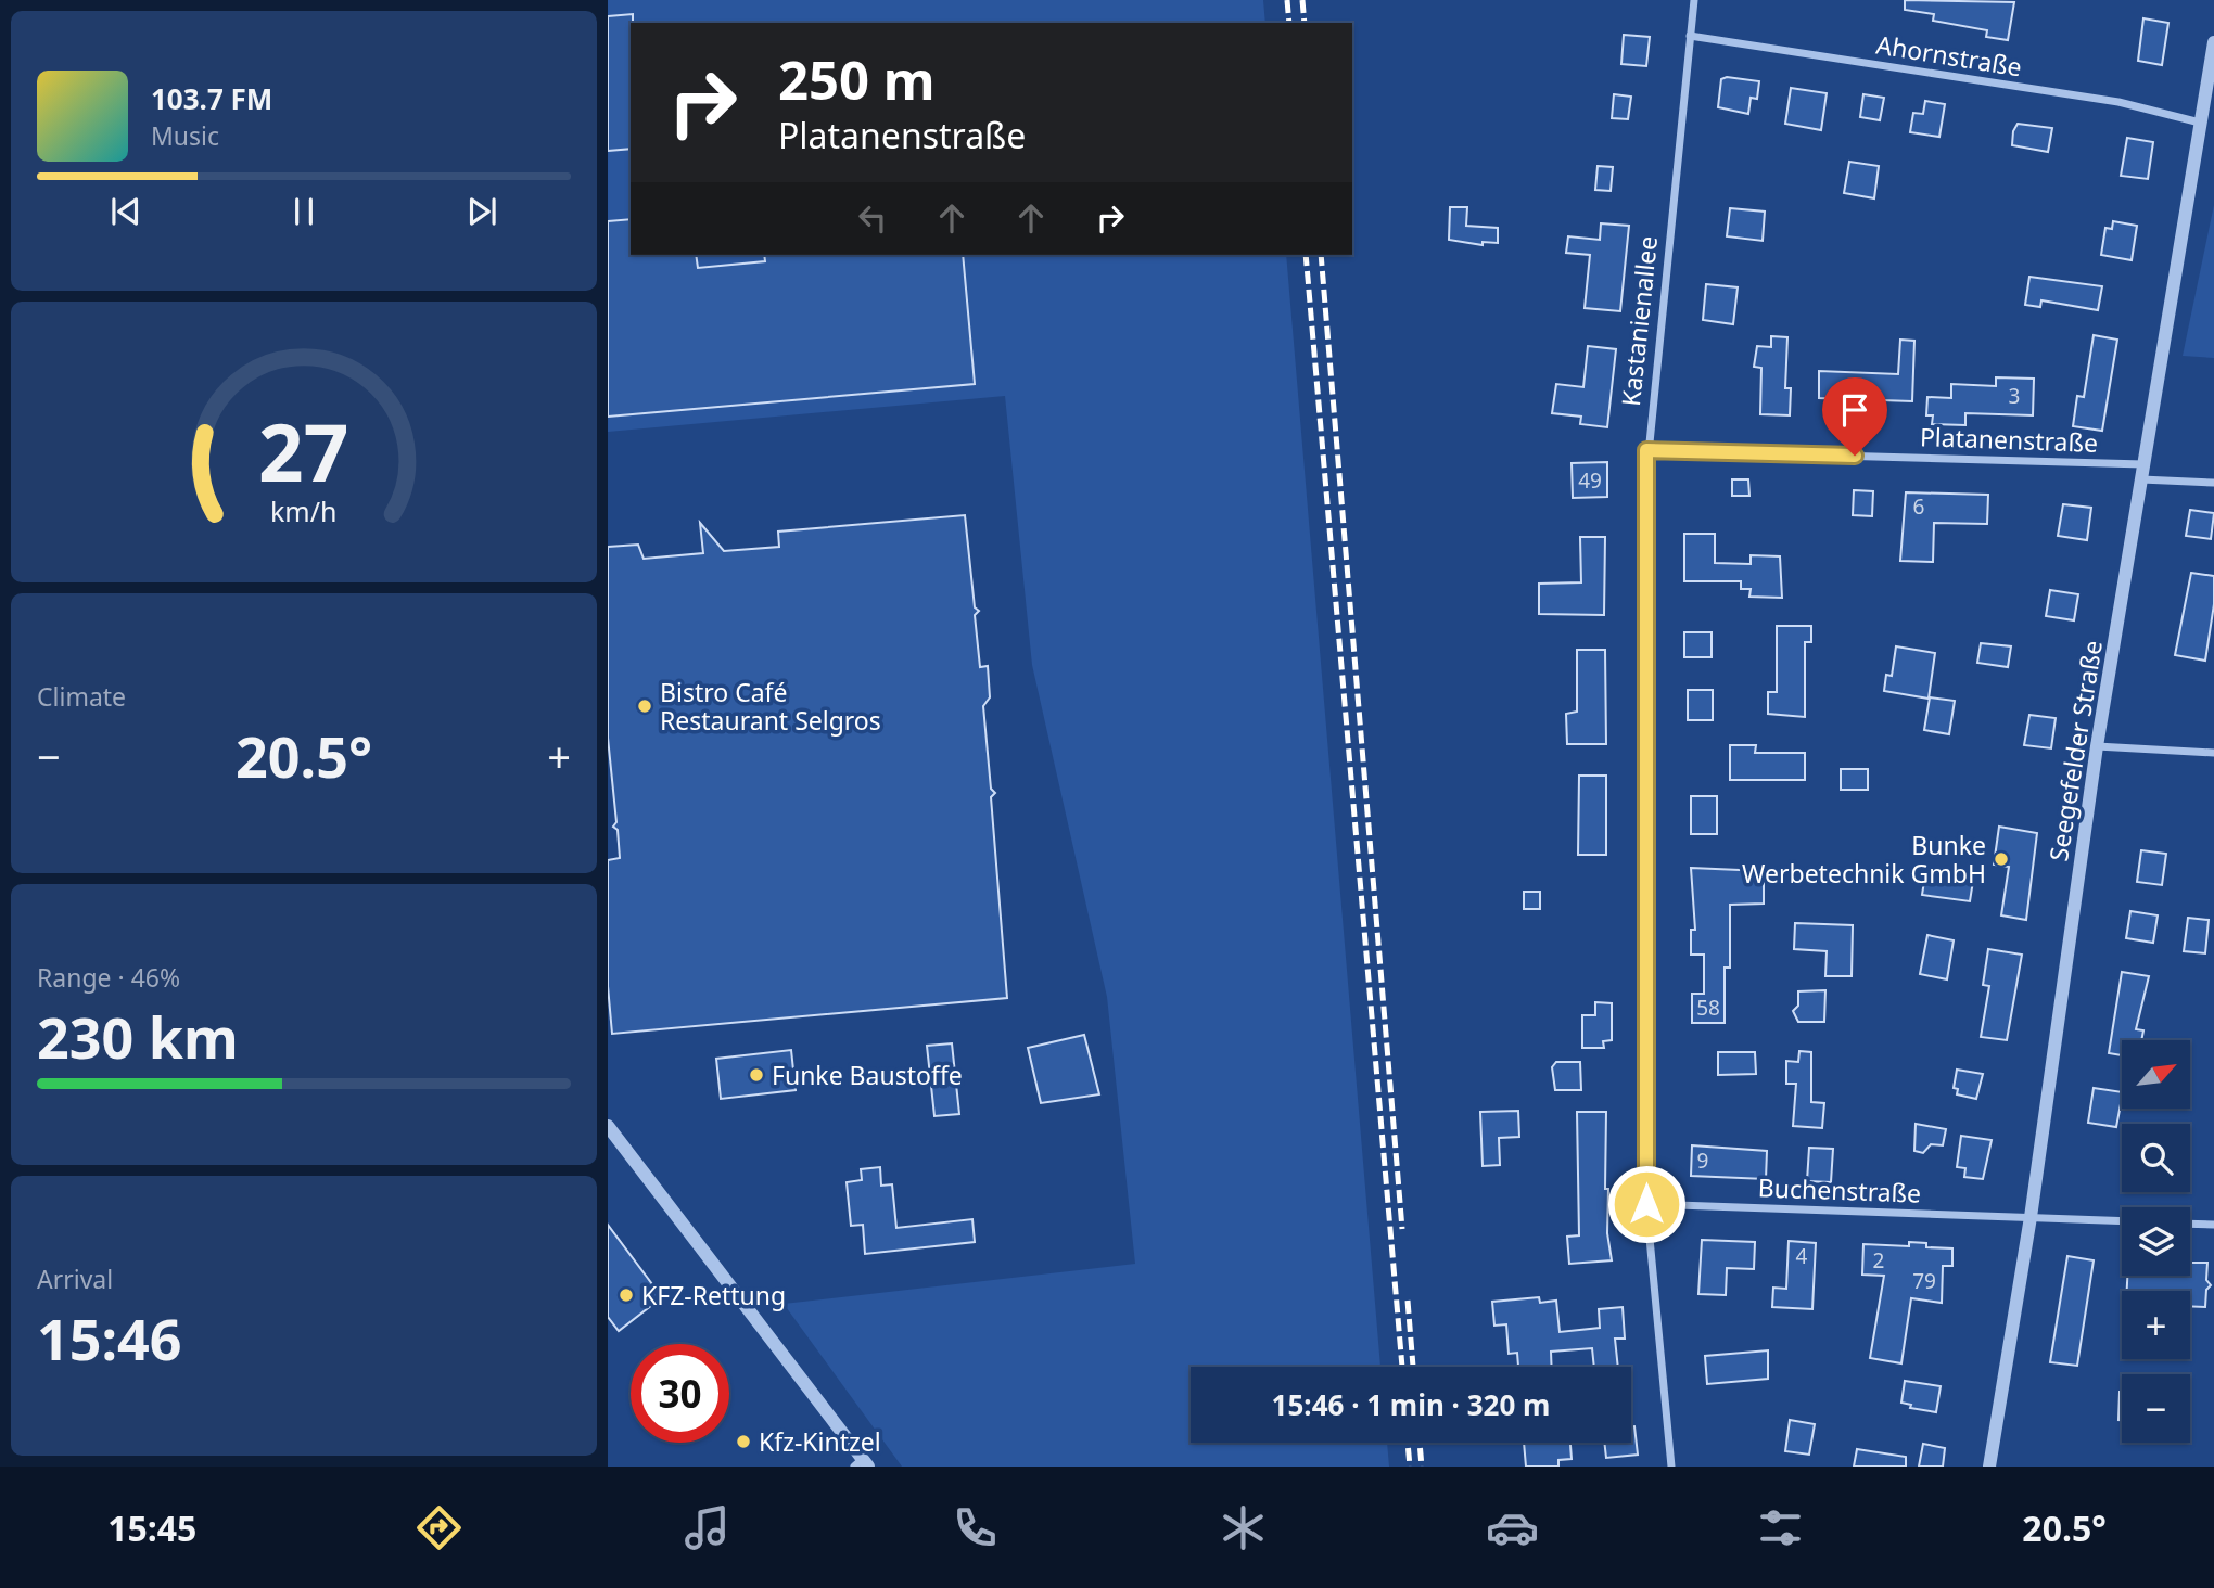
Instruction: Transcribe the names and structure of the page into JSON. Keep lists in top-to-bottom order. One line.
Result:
{"streets":{"street":["Ahornstraße","Kastanienallee","Platanenstraße","Seegefelder Straße","Buchenstraße"]},"crossings":[["Ahornstraße","Kastanienallee"],["Ahornstraße","Seegefelder Straße"],["Kastanienallee","Platanenstraße"],["Kastanienallee","Buchenstraße"],["Platanenstraße","Seegefelder Straße"],["Seegefelder Straße","Buchenstraße"]],"places":["Bistro Café Restaurant Selgros","Bunke Werbetechnik GmbH","Funke Baustoffe","KFZ-Rettung","Kfz-Kintzel"],"house_numbers":["3","49","6","58","9","4","2","79"],"north":"top right","page":{"turn":["250 m","Platanenstraße"],"song":["103.7 FM","Music"],"tile":["Climate",["Range · 46%","230 km"],["Arrival","15:46"]],"heat":["−","20.5°","+"],"map_buttons":["+","−"],"limit":"30","trip":"15:46 · 1 min · 320 m","tabs":["15:45","20.5°"],"gauge":["27","km/h"]}}
